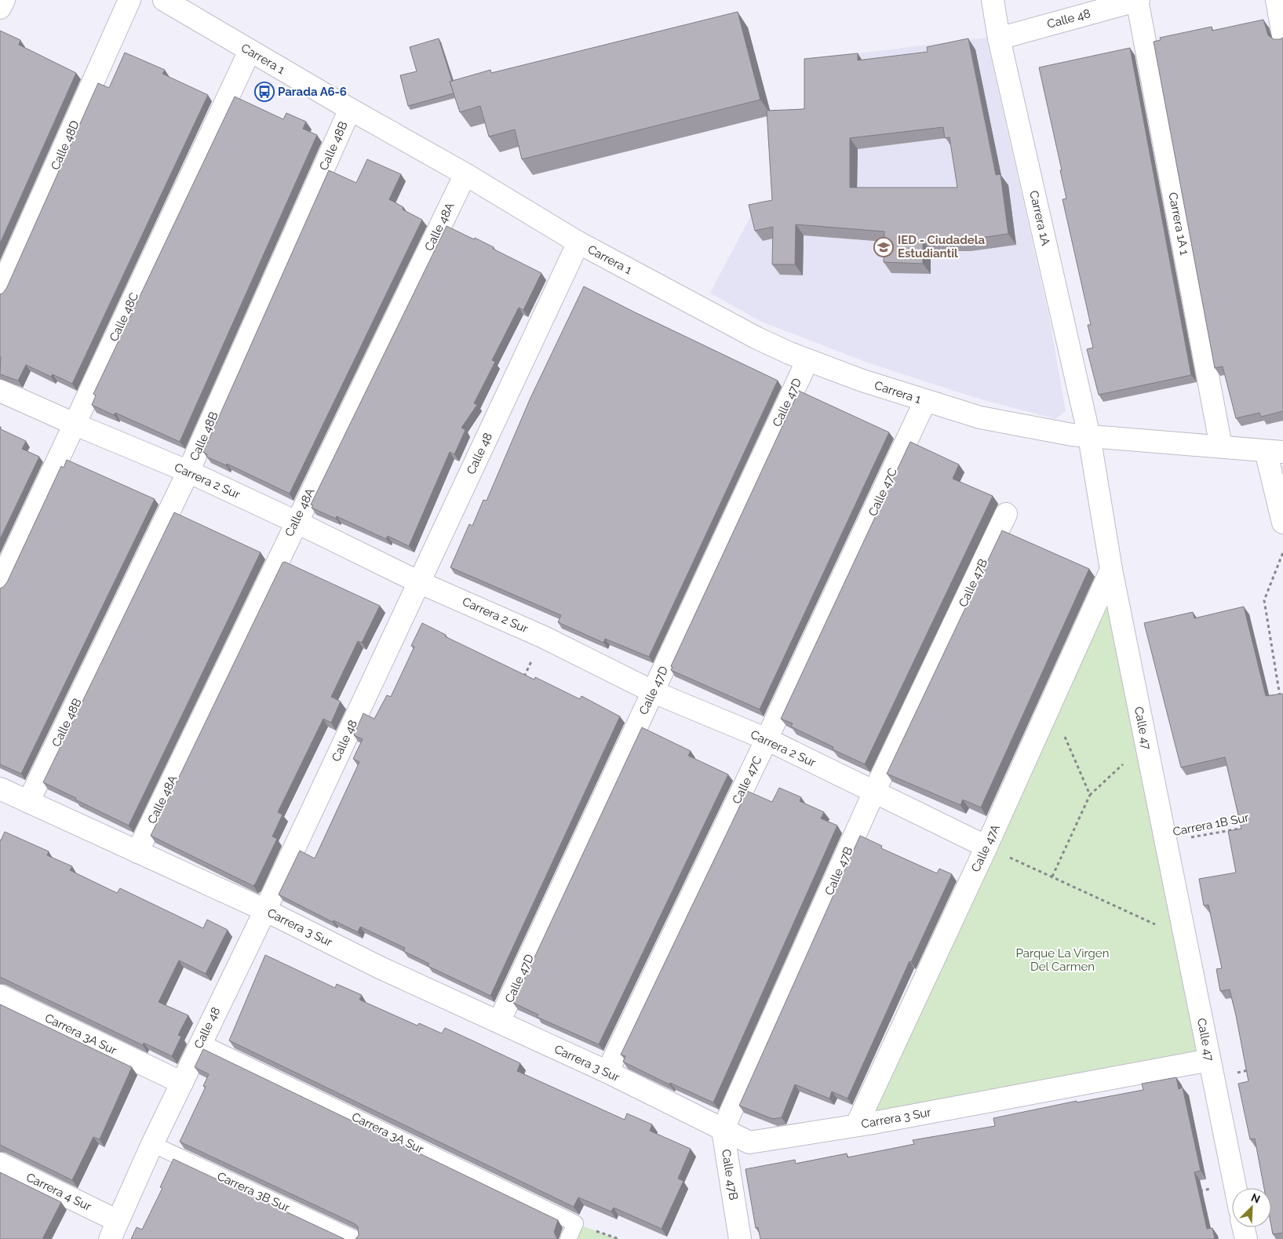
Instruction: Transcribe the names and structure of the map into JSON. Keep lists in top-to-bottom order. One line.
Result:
{"streets":{"street":["Calle 48","Carrera 1","Calle 48D","Calle 48B","Carrera 1A","Carrera 1A 1","Calle 48A","Calle 48C","Calle 47D","Carrera 2 Sur","Calle 47C","Calle 47B","Calle 47","Calle 47A","Carrera 3 Sur","Carrera 3A Sur","Carrera 4 Sur"],"lane":["Carrera 3B Sur"],"path":["Carrera 1B Sur"]},"crossings":[["Calle 48","Carrera 1"],["Calle 48","Carrera 1A"],["Calle 48","Carrera 1A 1"],["Calle 48","Carrera 2 Sur"],["Calle 48","Carrera 3 Sur"],["Calle 48","Carrera 3A Sur"],["Calle 48","Carrera 4 Sur"],["Calle 48","Carrera 3B Sur"],["Carrera 1","Calle 48B"],["Carrera 1","Carrera 1A"],["Carrera 1","Calle 48A"],["Carrera 1","Calle 48C"],["Carrera 1","Calle 47D"],["Carrera 1","Calle 47C"],["Carrera 1","Calle 47"],["Calle 48B","Carrera 2 Sur"],["Calle 48B","Carrera 3 Sur"],["Carrera 1A","Calle 47"],["Calle 48A","Carrera 2 Sur"],["Calle 48A","Carrera 3 Sur"],["Calle 48C","Carrera 2 Sur"],["Calle 47D","Carrera 2 Sur"],["Calle 47D","Carrera 3 Sur"],["Carrera 2 Sur","Calle 47C"],["Carrera 2 Sur","Calle 47B"],["Carrera 2 Sur","Calle 47A"],["Calle 47C","Carrera 3 Sur"],["Calle 47B","Carrera 3 Sur"],["Calle 47","Carrera 1B Sur"],["Calle 47","Calle 47A"],["Calle 47","Carrera 3 Sur"],["Calle 47A","Carrera 3 Sur"]],"parks":["Parque La Virgen Del Carmen"],"places":{"bus stop":["Parada A6-6"],"school or university":["IED - Ciudadela Estudiantil"]},"north":"top right"}
